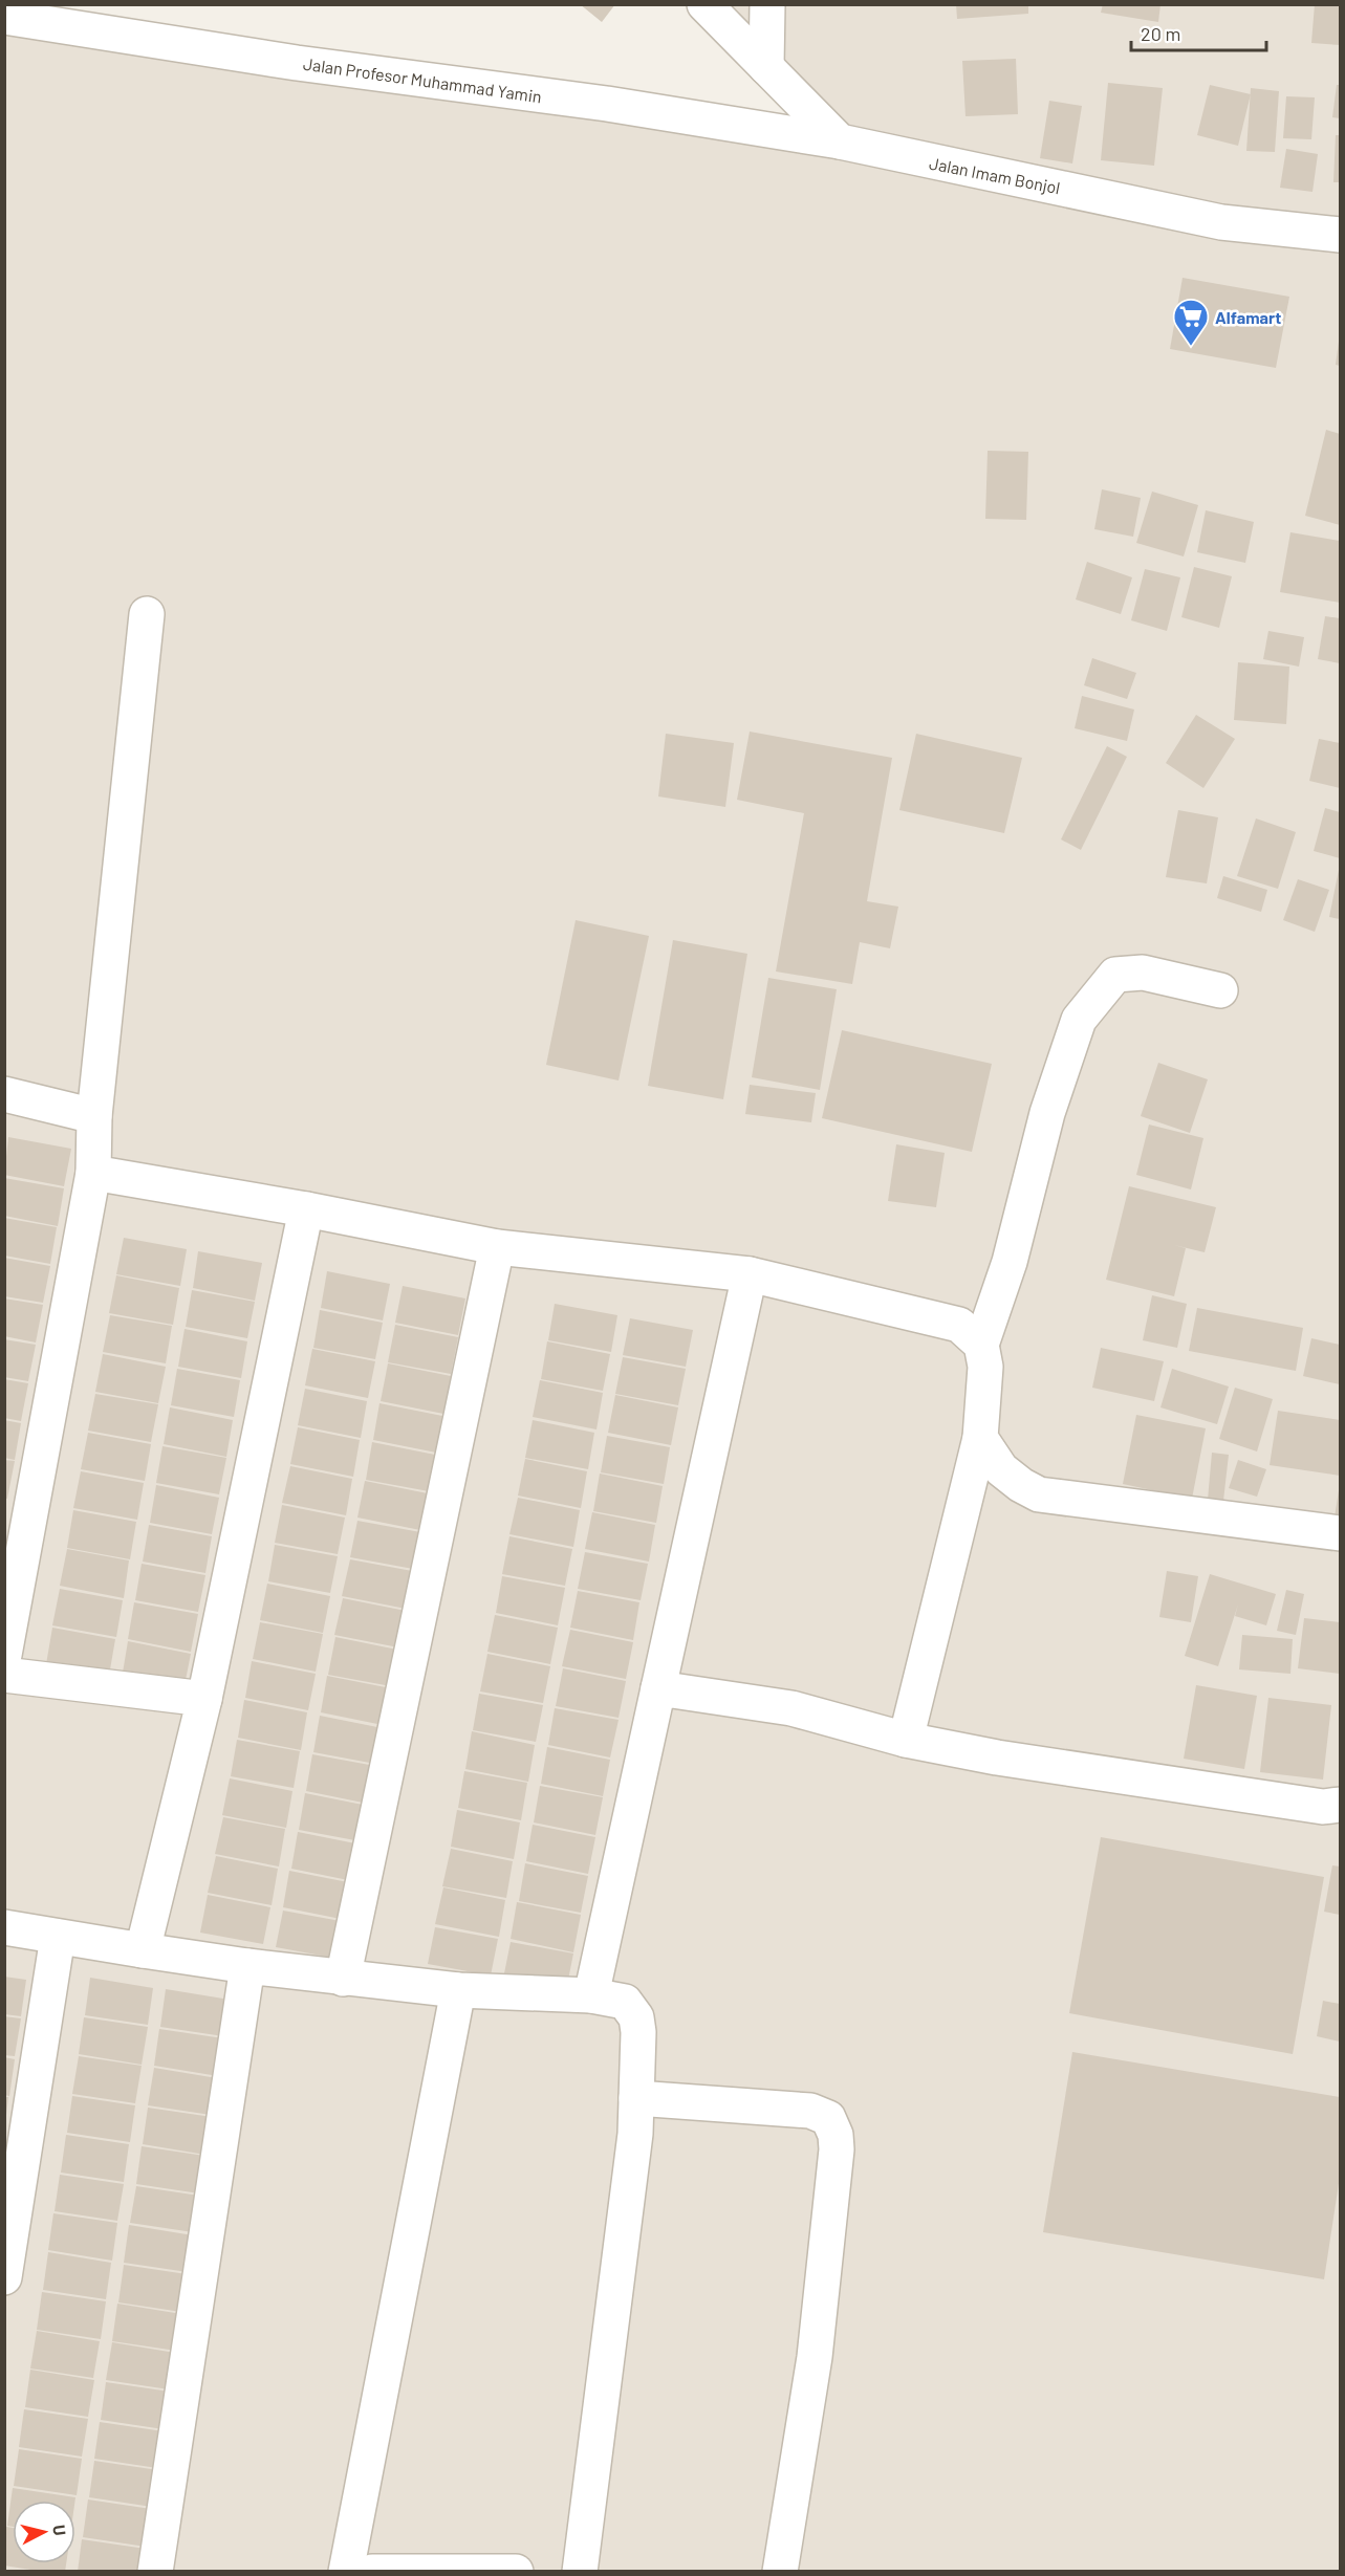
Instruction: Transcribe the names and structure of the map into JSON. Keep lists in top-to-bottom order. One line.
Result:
{"streets":{"street":["Jalan Profesor Muhammad Yamin","Jalan Imam Bonjol"]},"crossings":[["Jalan Profesor Muhammad Yamin","Jalan Imam Bonjol"]],"places":{"supermarket":["Alfamart"]},"scale_bar":"20 m","north":"right"}
